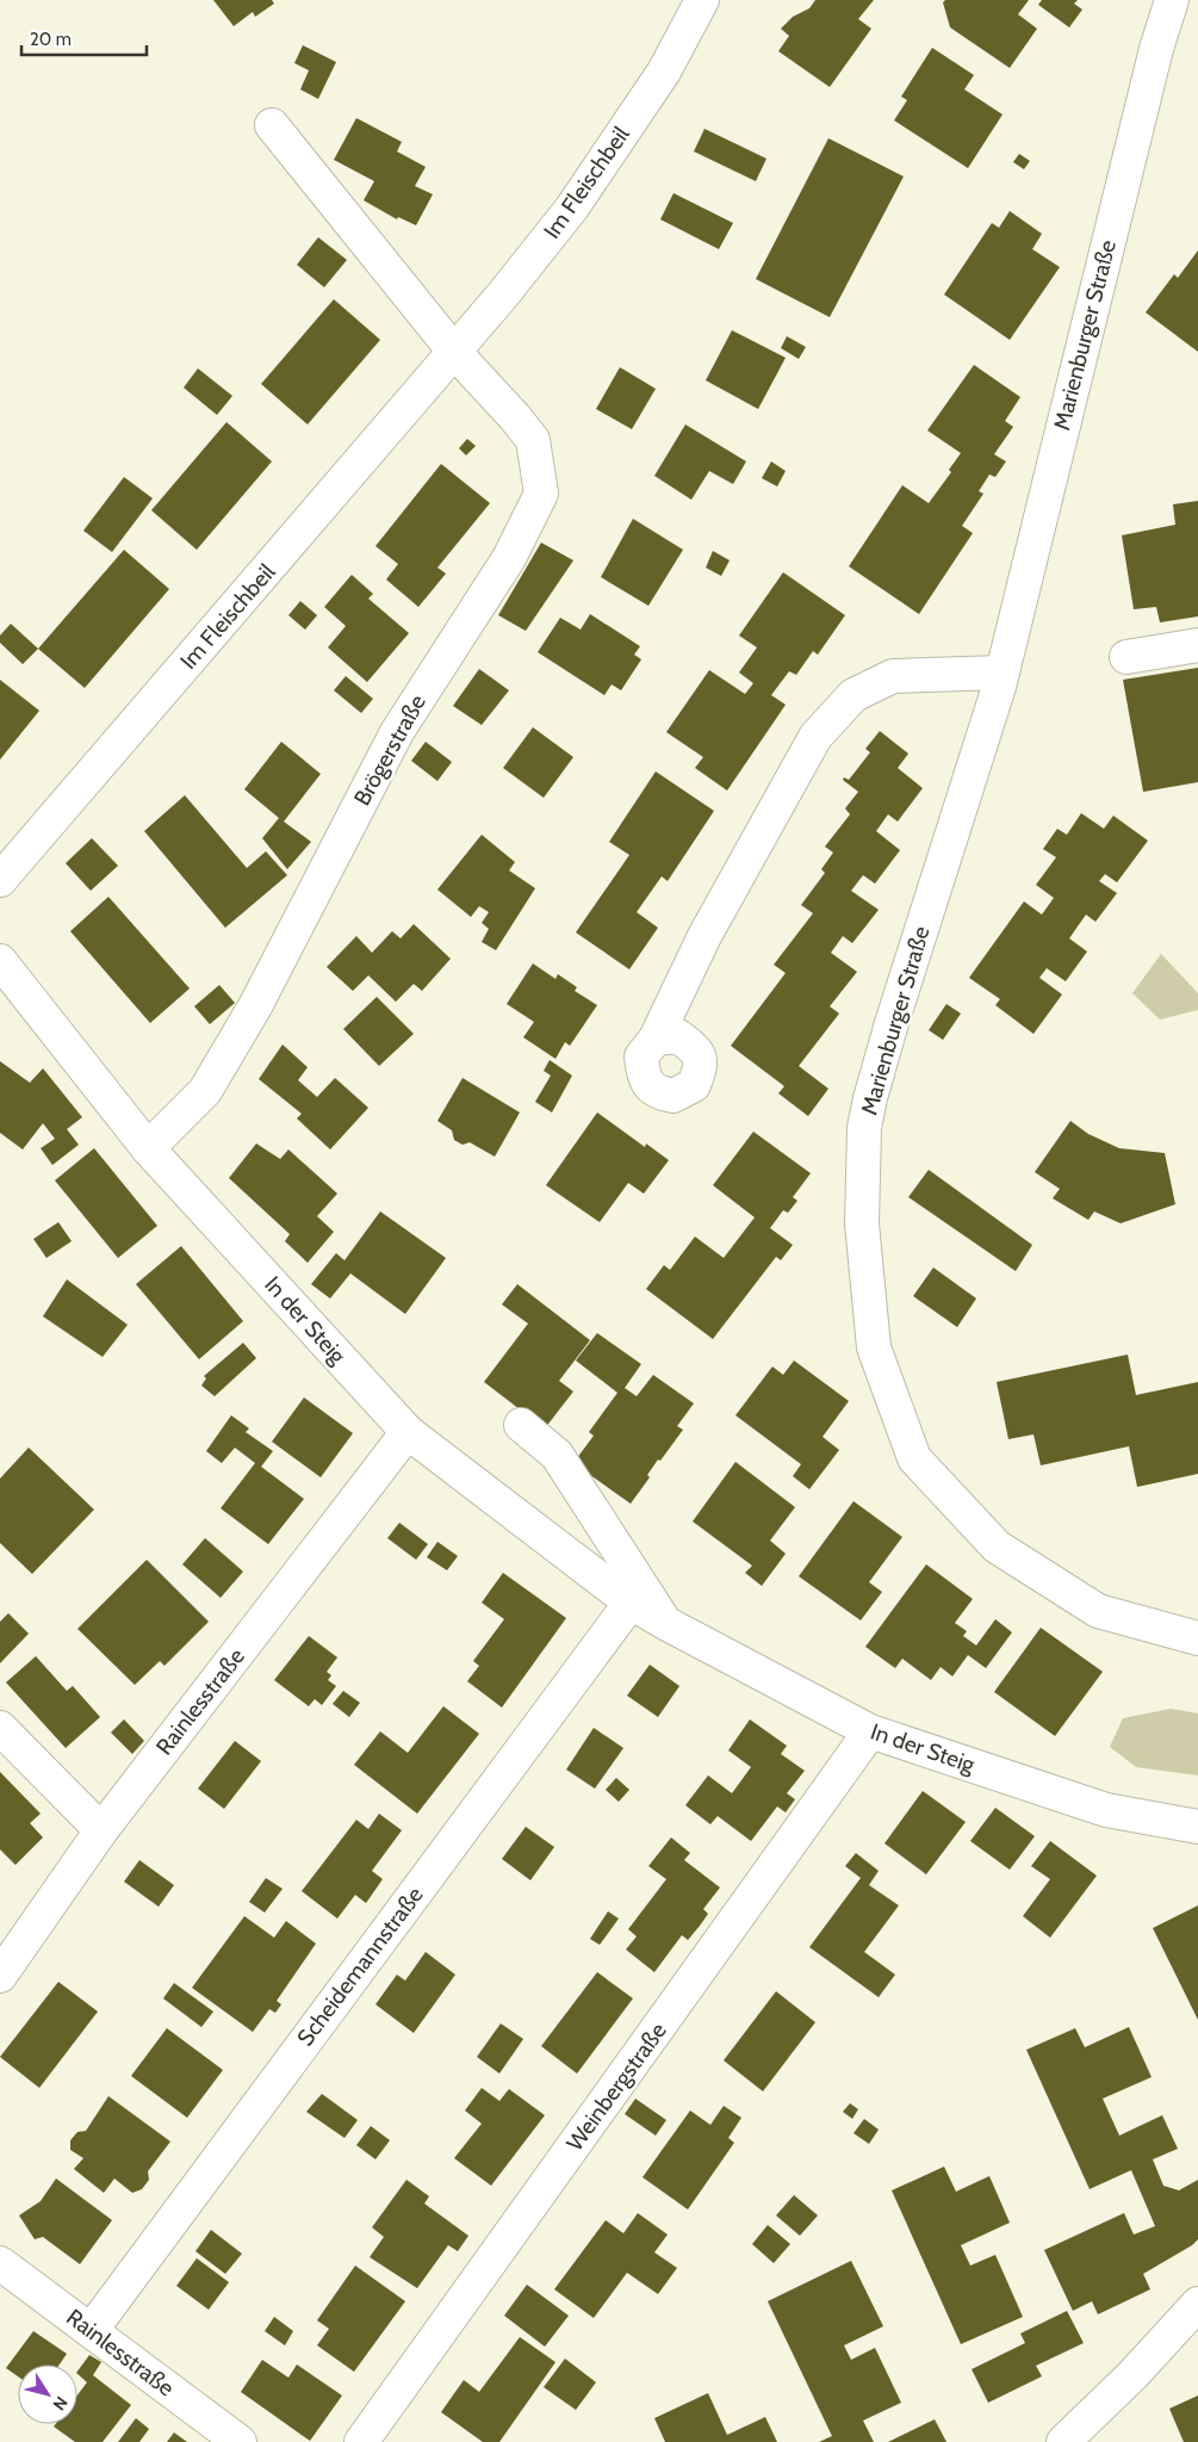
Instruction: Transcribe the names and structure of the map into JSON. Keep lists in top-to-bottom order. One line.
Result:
{"streets":{"street":["Im Fleischbeil","Marienburger Straße","Brögerstraße","In der Steig","Rainlesstraße","Scheidemannstraße","Weinbergstraße"]},"crossings":[["Im Fleischbeil","Brögerstraße"],["Brögerstraße","In der Steig"],["In der Steig","Rainlesstraße"],["In der Steig","Scheidemannstraße"],["In der Steig","Weinbergstraße"],["Rainlesstraße","Scheidemannstraße"]],"scale_bar":"20 m","north":"bottom right"}
